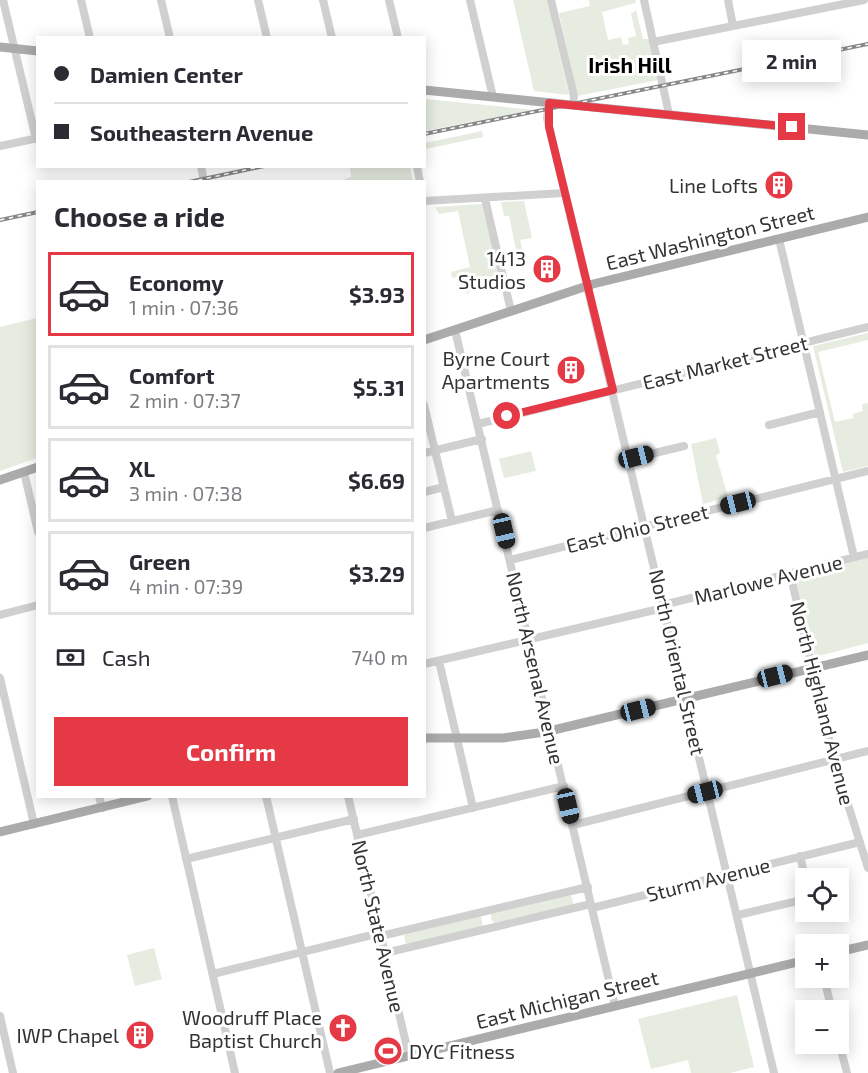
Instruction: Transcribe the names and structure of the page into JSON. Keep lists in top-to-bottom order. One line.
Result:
{"streets":{"main road":["East Washington Street","East Michigan Street"],"street":["East Market Street","East Ohio Street","Marlowe Avenue","North Oriental Street","North Arsenal Avenue","North Highland Avenue","Sturm Avenue","North State Avenue"]},"crossings":[["East Washington Street","North Oriental Street"],["East Washington Street","North Arsenal Avenue"],["East Market Street","North Oriental Street"],["East Market Street","North Arsenal Avenue"],["East Ohio Street","North Oriental Street"],["East Ohio Street","North Arsenal Avenue"],["Marlowe Avenue","North Oriental Street"],["Marlowe Avenue","North Arsenal Avenue"],["Marlowe Avenue","North Highland Avenue"],["North Oriental Street","Sturm Avenue"],["North Oriental Street","East Michigan Street"],["North Arsenal Avenue","Sturm Avenue"],["North Arsenal Avenue","East Michigan Street"],["North Highland Avenue","Sturm Avenue"],["Sturm Avenue","North State Avenue"],["North State Avenue","East Michigan Street"]],"districts":["Irish Hill"],"places":{"building":["Line Lofts","1413 Studios","Byrne Court Apartments","IWP Chapel"],"church":["Woodruff Place Baptist Church"],"sports":["DYC Fitness"]},"page":{"banner":["Damien Center","Southeastern Avenue"],"bubble":"2 min","heading":"Choose a ride","list":[{"name":"Economy","note":"1 min · 07:36","value":"$3.93"},{"name":"Comfort","note":"2 min · 07:37","value":"$5.31"},{"name":"XL","note":"3 min · 07:38","value":"$6.69"},{"name":"Green","note":"4 min · 07:39","value":"$3.29"}],"pay":["Cash","740 m"],"buttons":"Confirm","map_buttons":["+","−"]}}
